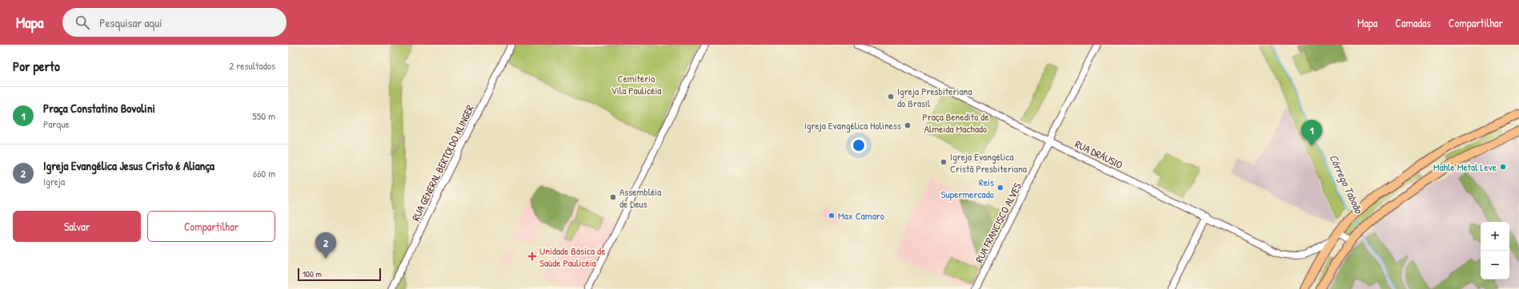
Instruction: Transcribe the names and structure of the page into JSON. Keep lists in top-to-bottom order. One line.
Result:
{"streets":{"street":["RUA DRÁUSIO","RUA GENERAL BERTOLDO KLINGER","RUA FRANCISCO ALVES"]},"crossings":[["RUA DRÁUSIO","RUA FRANCISCO ALVES"]],"water":["Córrego Taboão"],"parks":["Cemitério Vila Paulicéia","Praça Benedito de Almeida Machado"],"places":{"other":["Igreja Presbiteriana do Brasil","Igreja Evangélica Holiness","Igreja Evangélica Cristã Presbiteriana","Mahle Metal Leve","Reis Supermercado","Assembléia de Deus","Max Camaro"],"health":["Unidade Básica de Saúde Paulicéia"]},"scale_bar":"100 m","page":{"header":"Mapa","search":"Pesquisar aqui","nav":["Mapa","Camadas","Compartilhar"],"heading":["Por perto","2 resultados"],"list":[{"mark":"1","name":"Praça Constatino Bovolini","note":"Parque","value":"550 m"},{"mark":"2","name":"Igreja Evangélica Jesus Cristo é Aliança","note":"Igreja","value":"660 m"}],"pins":["1","2"],"buttons":["Salvar","Compartilhar"],"map_buttons":["+","−"],"scale":"100 m"}}
